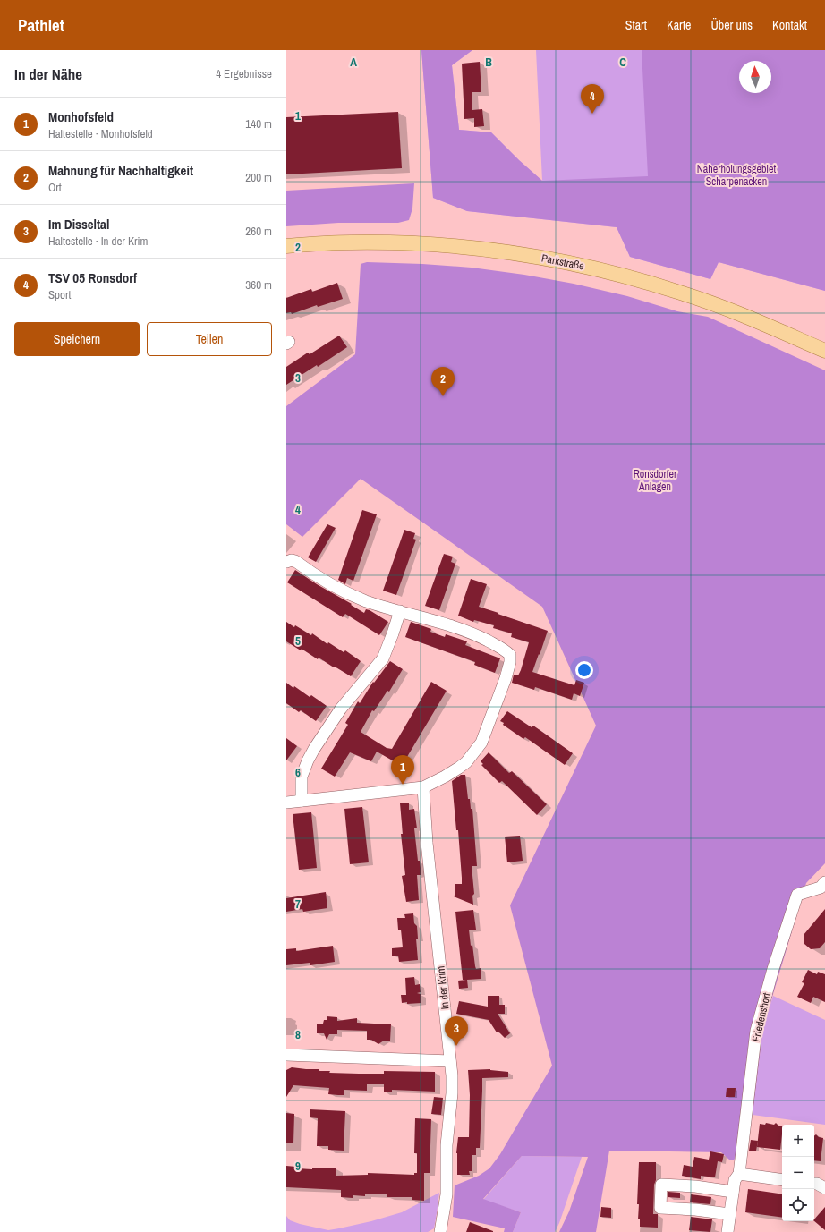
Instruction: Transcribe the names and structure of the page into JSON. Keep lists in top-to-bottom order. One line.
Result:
{"streets":{"main road":["Parkstraße"],"street":["In der Krim","Friedenshort"]},"parks":["Naherholungsgebiet Scharpenacken","Ronsdorfer Anlagen"],"north":"top","page":{"header":"Pathlet","nav":["Start","Karte","Über uns","Kontakt"],"heading":["In der Nähe","4 Ergebnisse"],"pins":["4","2","1","3"],"list":[{"mark":"1","name":"Monhofsfeld","note":"Haltestelle · Monhofsfeld","value":"140 m"},{"mark":"2","name":"Mahnung für Nachhaltigkeit","note":"Ort","value":"200 m"},{"mark":"3","name":"Im Disseltal","note":"Haltestelle · In der Krim","value":"260 m"},{"mark":"4","name":"TSV 05 Ronsdorf","note":"Sport","value":"360 m"}],"buttons":["Speichern","Teilen"],"map_buttons":["+","−"]},"grid":{"columns":["A","B","C"],"rows":["1","2","3","4","5","6","7","8","9"]}}
